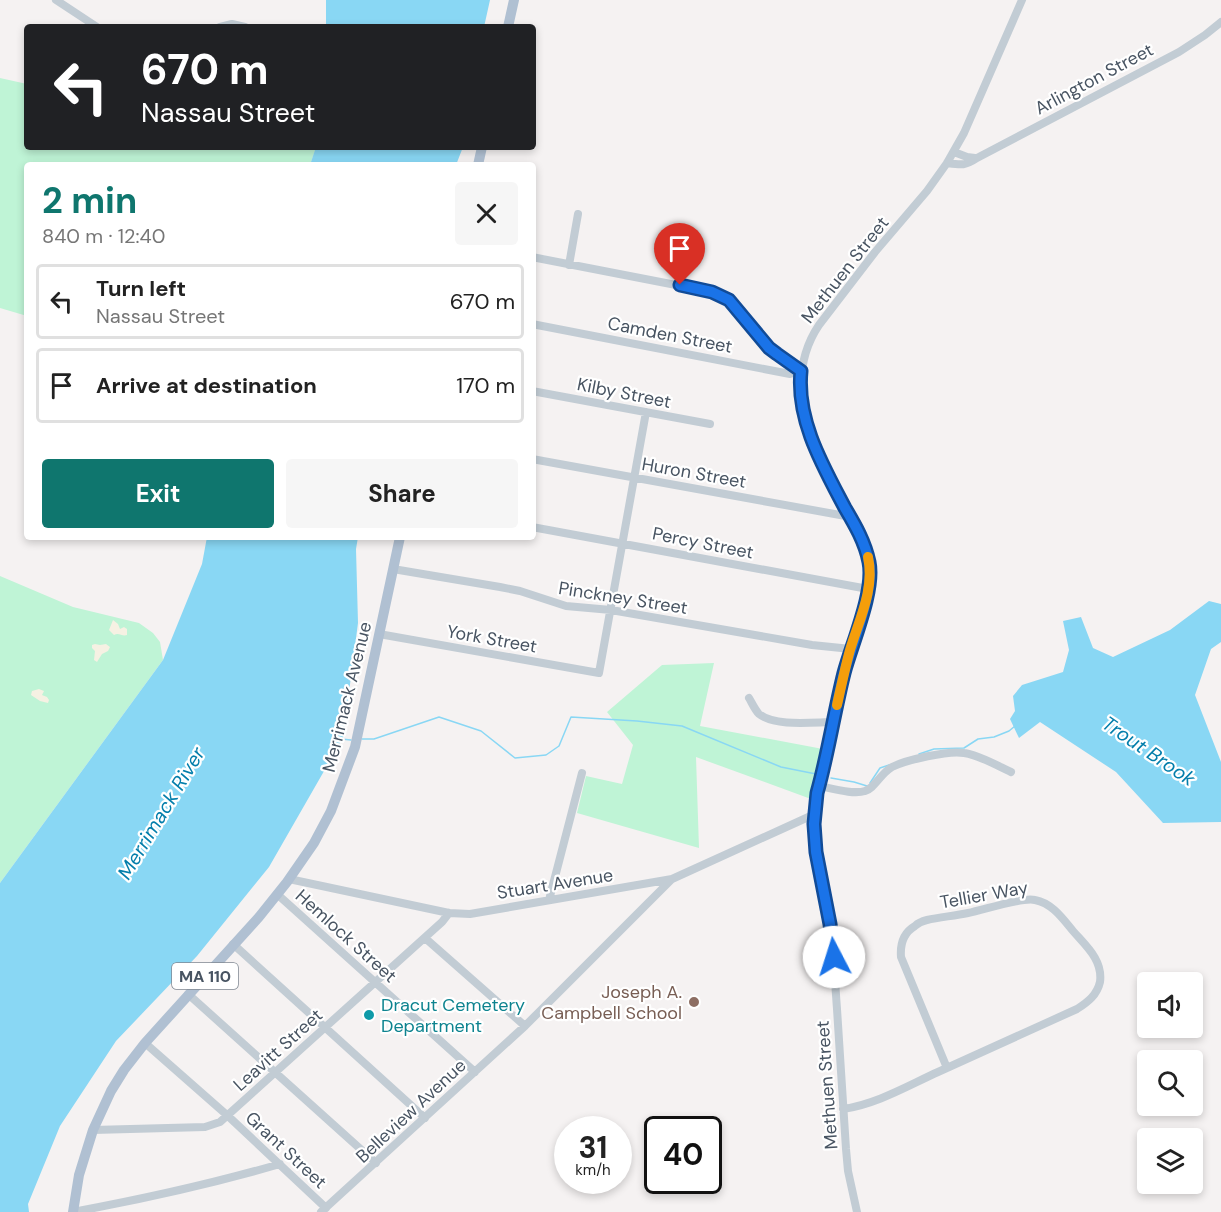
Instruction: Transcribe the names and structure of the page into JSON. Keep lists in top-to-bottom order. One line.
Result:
{"streets":{"main road":["Merrimack Avenue","MA 110"],"street":["Arlington Street","Methuen Street","Camden Street","Kilby Street","Huron Street","Percy Street","Pinckney Street","York Street","Stuart Avenue","Tellier Way","Hemlock Street","Leavitt Street","Belleview Avenue","Grant Street"]},"crossings":[["Arlington Street","Methuen Street"],["Methuen Street","Camden Street"],["Methuen Street","Huron Street"],["Methuen Street","Percy Street"],["Methuen Street","Pinckney Street"],["Methuen Street","Stuart Avenue"],["Methuen Street","Tellier Way"],["Pinckney Street","York Street"],["Pinckney Street","Merrimack Avenue"],["York Street","Merrimack Avenue"],["Merrimack Avenue","Stuart Avenue"],["Merrimack Avenue","Hemlock Street"],["Merrimack Avenue","Leavitt Street"],["Merrimack Avenue","Grant Street"],["Stuart Avenue","Leavitt Street"],["Stuart Avenue","Belleview Avenue"],["Hemlock Street","Leavitt Street"],["Hemlock Street","Belleview Avenue"],["Leavitt Street","Grant Street"],["Belleview Avenue","Grant Street"]],"water":["Trout Brook","Merrimack River"],"places":["Joseph A. Campbell School","Dracut Cemetery Department"],"page":{"turn":["670 m","Nassau Street"],"heading":["2 min","840 m · 12:40"],"list":[{"name":"Turn left","note":"Nassau Street","value":"670 m"},{"name":"Arrive at destination","value":"170 m"}],"buttons":["Exit","Share"],"speed":"31 km/h","limit":"40"}}
